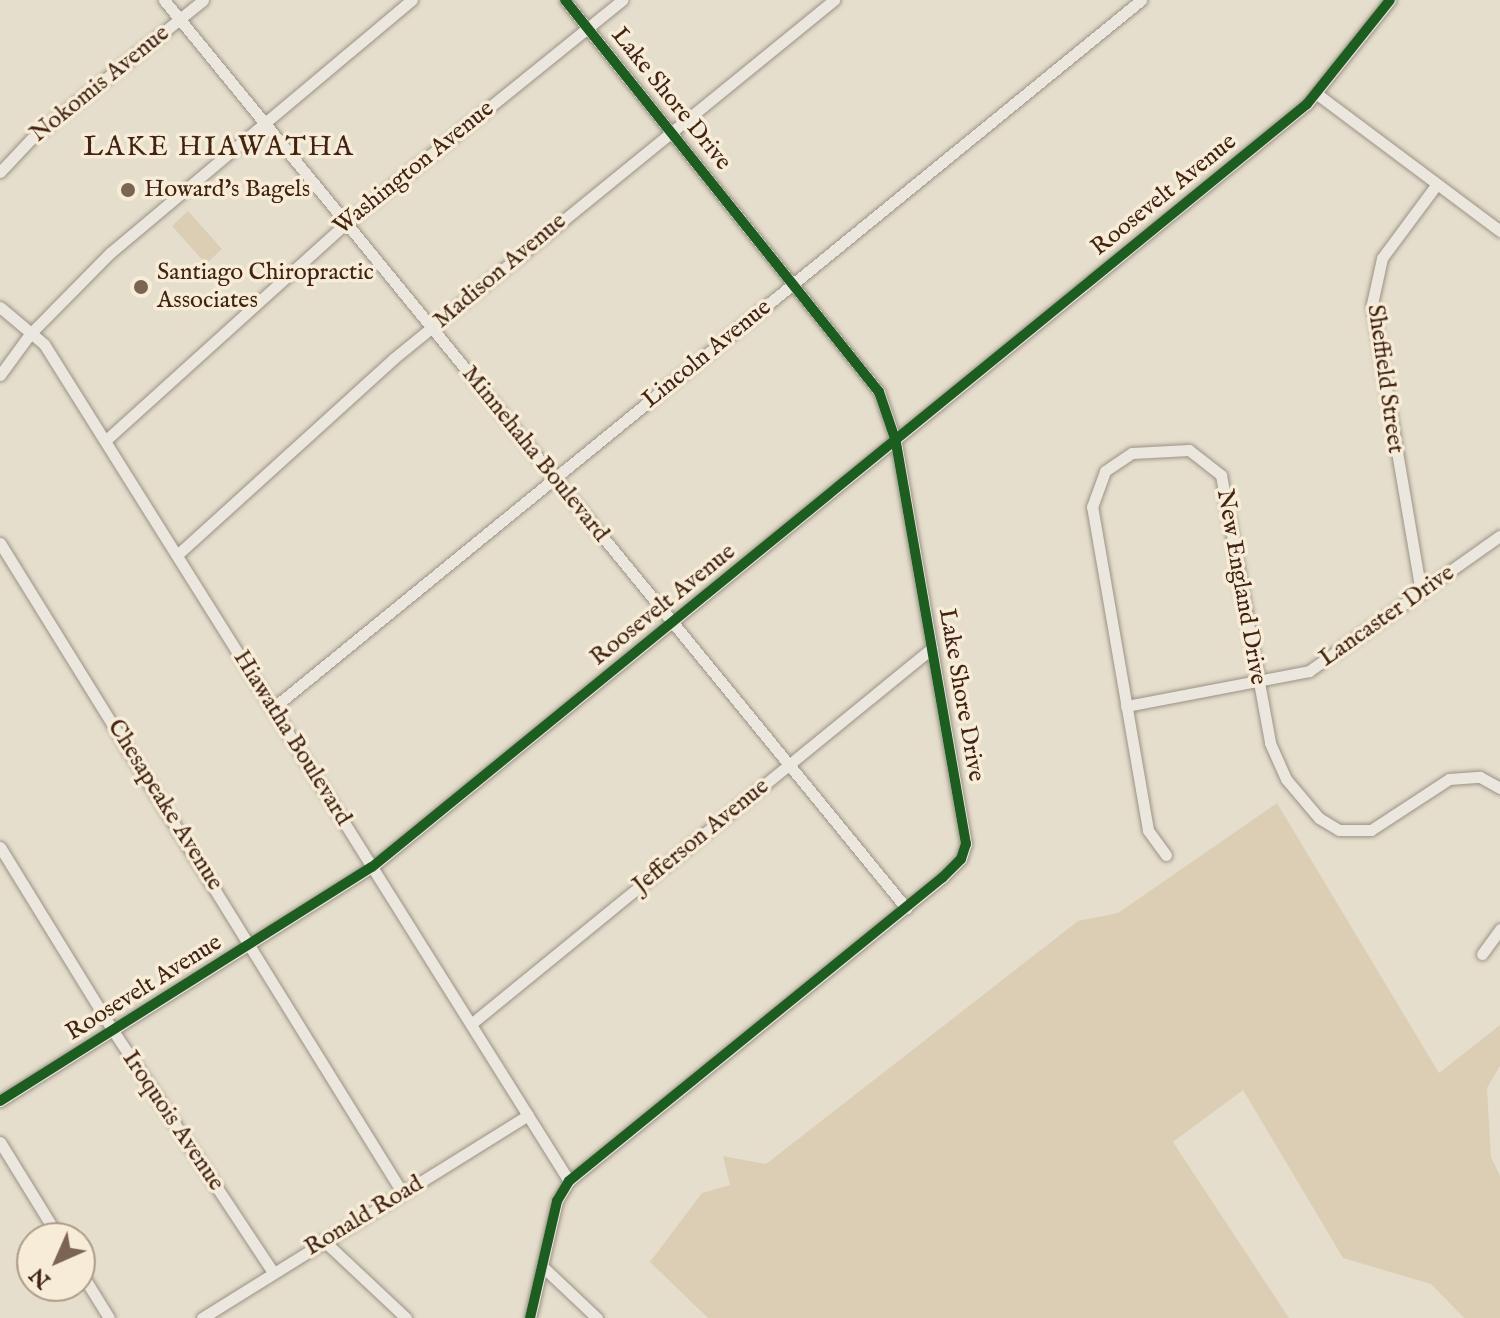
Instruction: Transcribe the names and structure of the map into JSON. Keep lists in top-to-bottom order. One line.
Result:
{"streets":{"street":["Nokomis Avenue","Lake Shore Drive","Washington Avenue","Roosevelt Avenue","Madison Avenue","Lincoln Avenue","Sheffield Street","Minnehaha Boulevard","New England Drive","Lancaster Drive","Hiawatha Boulevard","Chesapeake Avenue","Jefferson Avenue","Iroquois Avenue","Ronald Road"]},"crossings":[["Nokomis Avenue","Minnehaha Boulevard"],["Lake Shore Drive","Washington Avenue"],["Lake Shore Drive","Roosevelt Avenue"],["Lake Shore Drive","Madison Avenue"],["Lake Shore Drive","Lincoln Avenue"],["Lake Shore Drive","Minnehaha Boulevard"],["Lake Shore Drive","Hiawatha Boulevard"],["Lake Shore Drive","Jefferson Avenue"],["Washington Avenue","Minnehaha Boulevard"],["Washington Avenue","Hiawatha Boulevard"],["Roosevelt Avenue","Minnehaha Boulevard"],["Roosevelt Avenue","Hiawatha Boulevard"],["Roosevelt Avenue","Chesapeake Avenue"],["Roosevelt Avenue","Iroquois Avenue"],["Madison Avenue","Minnehaha Boulevard"],["Madison Avenue","Hiawatha Boulevard"],["Lincoln Avenue","Minnehaha Boulevard"],["Lincoln Avenue","Hiawatha Boulevard"],["Sheffield Street","Lancaster Drive"],["Minnehaha Boulevard","Jefferson Avenue"],["New England Drive","Lancaster Drive"],["Hiawatha Boulevard","Jefferson Avenue"],["Hiawatha Boulevard","Ronald Road"],["Chesapeake Avenue","Ronald Road"],["Iroquois Avenue","Ronald Road"]],"districts":["LAKE HIAWATHA"],"places":["Howard's Bagels","Santiago Chiropractic Associates"],"north":"bottom left"}
